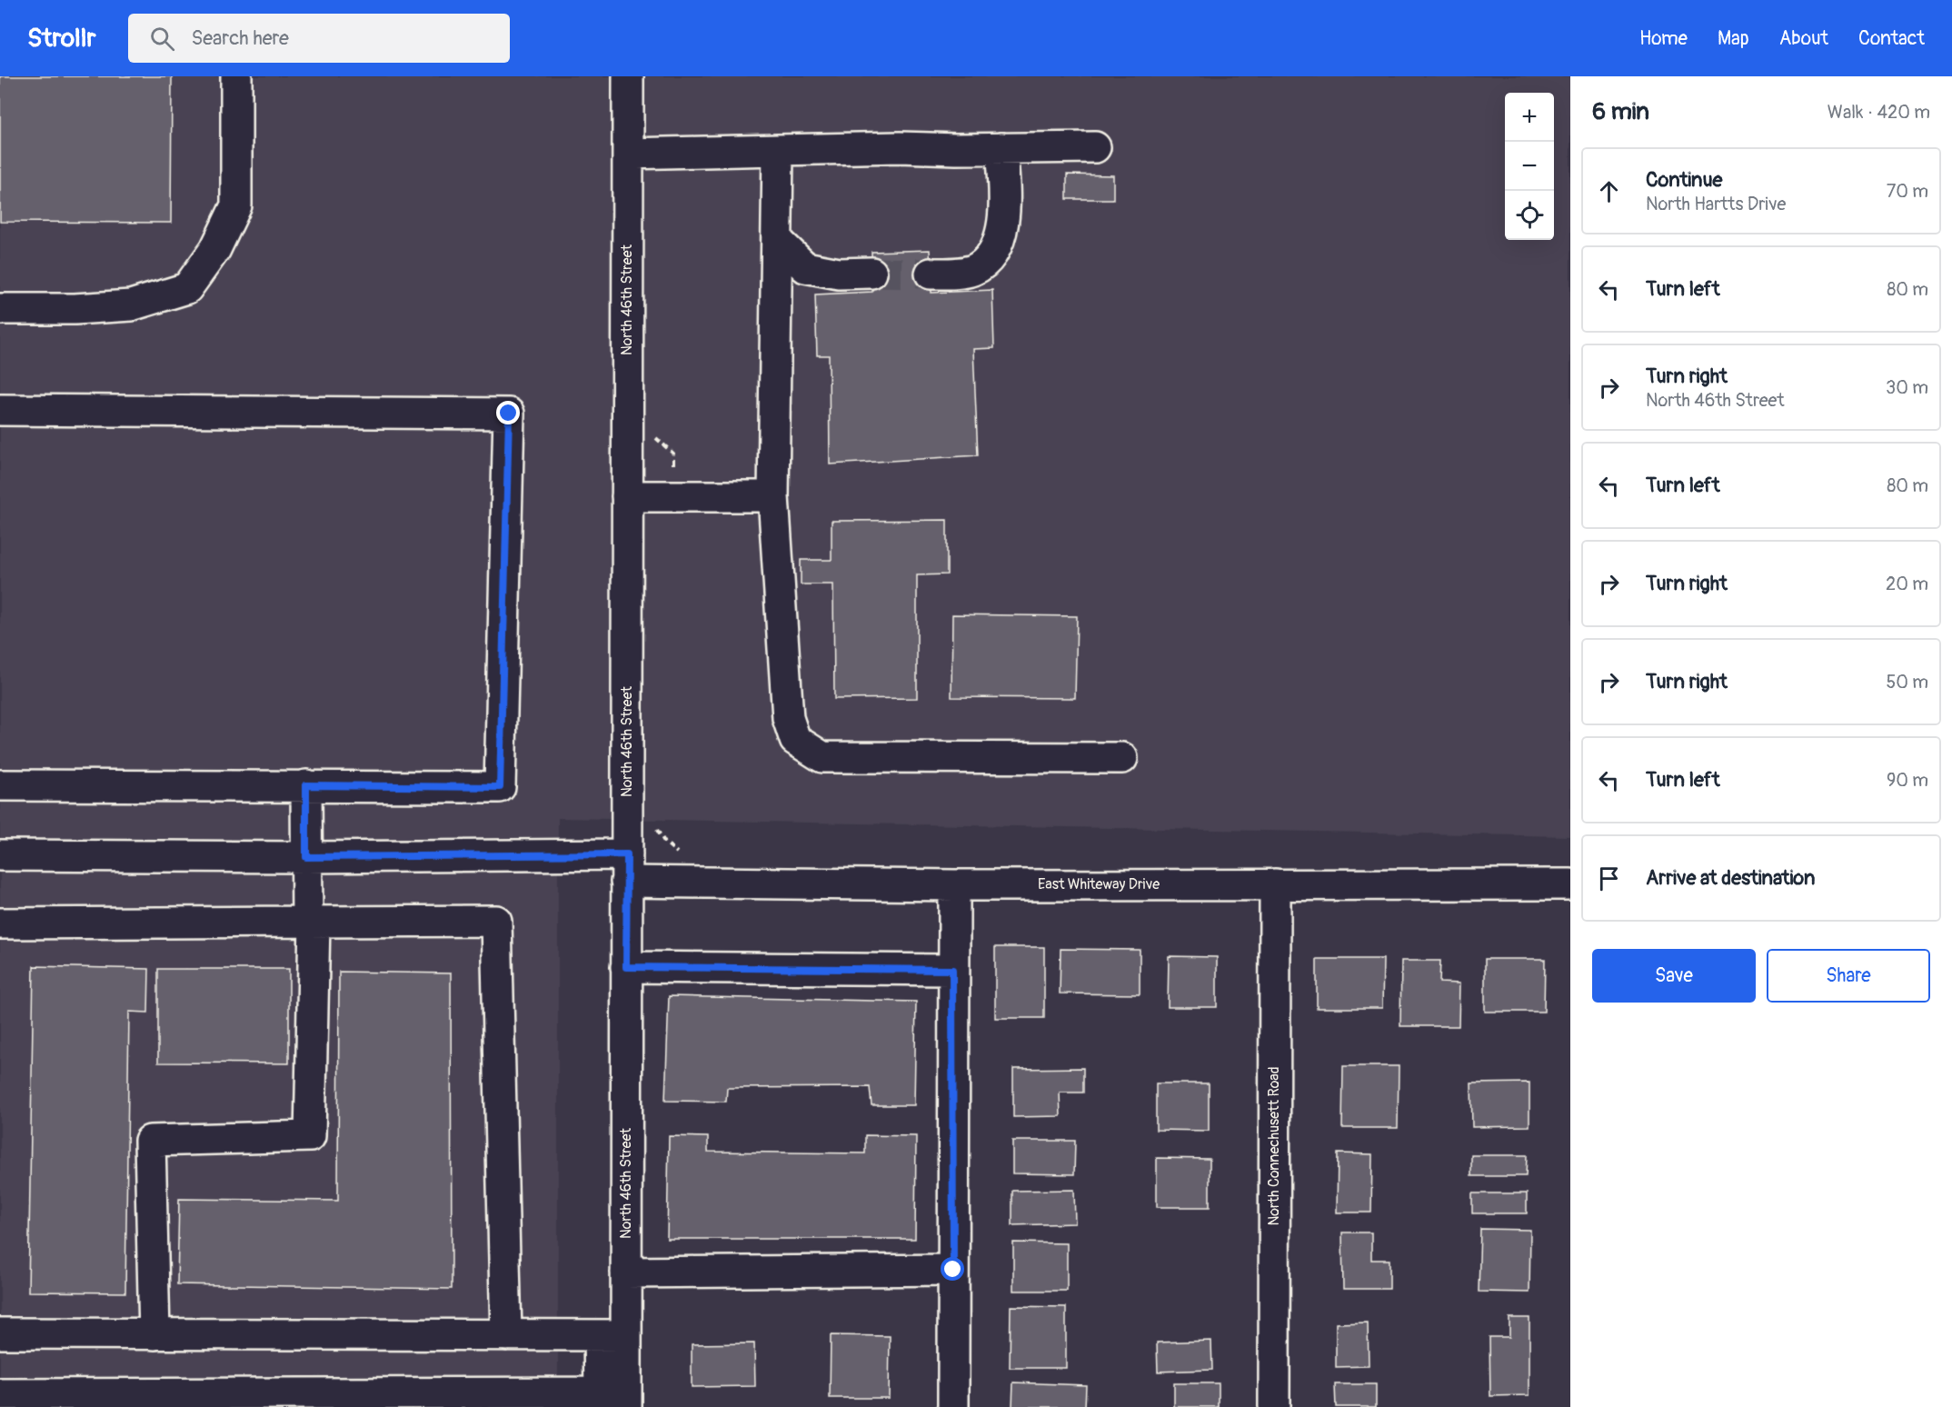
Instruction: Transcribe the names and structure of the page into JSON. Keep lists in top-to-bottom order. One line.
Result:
{"streets":{"street":["North 46th Street","East Whiteway Drive","North Connechusett Road"]},"crossings":[["North 46th Street","East Whiteway Drive"],["East Whiteway Drive","North Connechusett Road"]],"page":{"header":"Strollr","search":"Search here","nav":["Home","Map","About","Contact"],"heading":["6 min","Walk · 420 m"],"map_buttons":["+","−"],"list":[["Continue","North Hartts Drive","70 m"],["Turn left","80 m"],["Turn right","North 46th Street","30 m"],["Turn left","80 m"],["Turn right","20 m"],["Turn right","50 m"],["Turn left","90 m"],"Arrive at destination"],"buttons":["Save","Share"]}}
